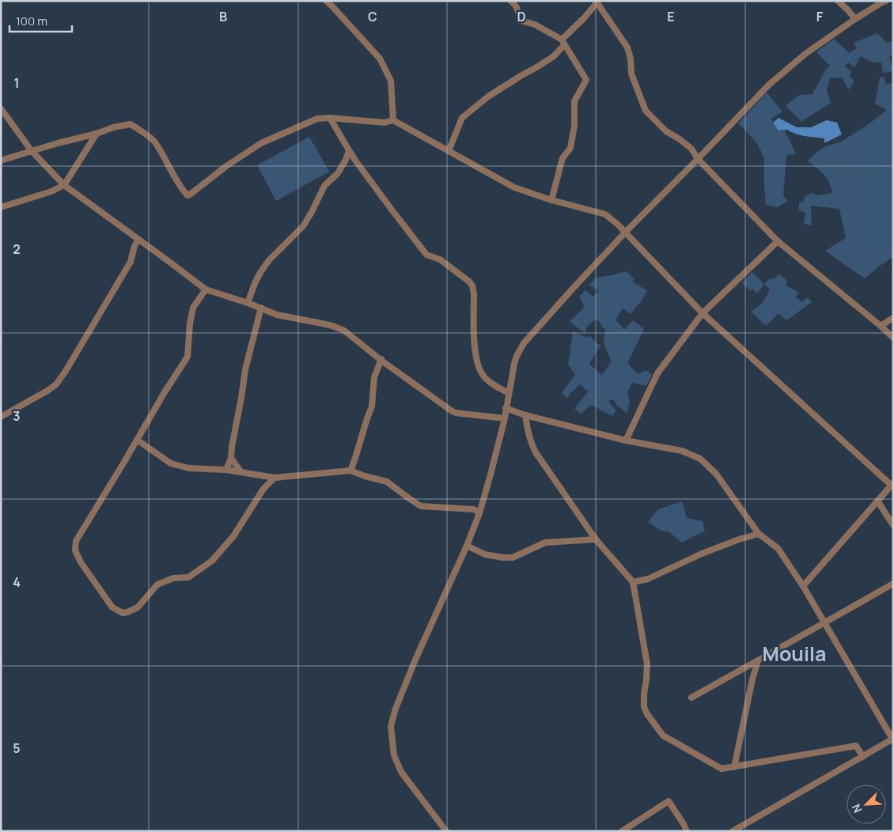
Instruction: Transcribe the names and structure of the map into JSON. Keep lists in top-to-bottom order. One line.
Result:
{"districts":["Mouila"],"scale_bar":"100 m","north":"bottom left","grid":{"columns":["B","C","D","E","F"],"rows":["1","2","3","4","5"]}}
